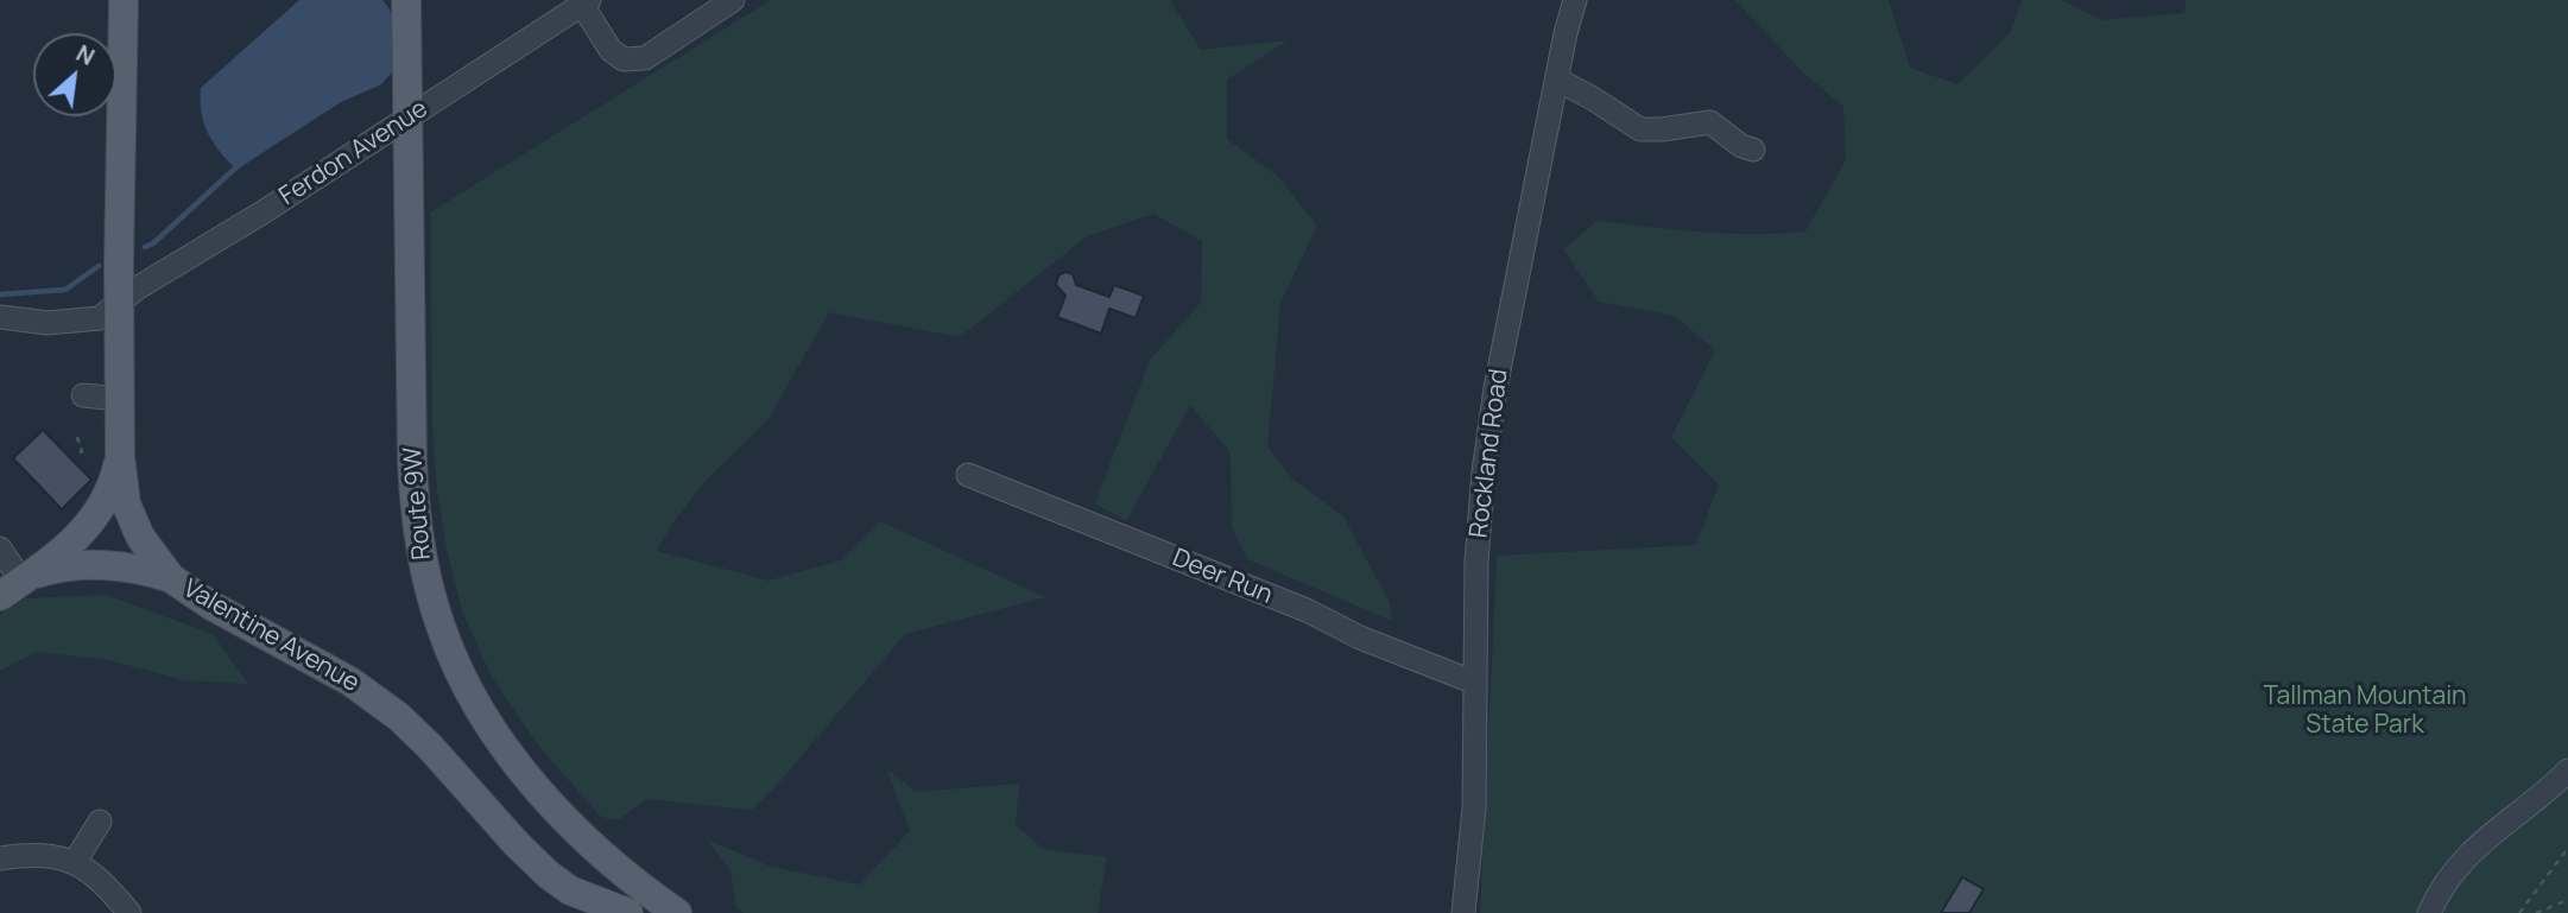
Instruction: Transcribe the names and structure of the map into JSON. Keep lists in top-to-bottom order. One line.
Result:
{"streets":{"main road":["Route 9W","Valentine Avenue"],"street":["Ferdon Avenue","Rockland Road","Deer Run"]},"crossings":[["Ferdon Avenue","Valentine Avenue"],["Rockland Road","Deer Run"]],"parks":["Tallman Mountain State Park"],"north":"top right"}
